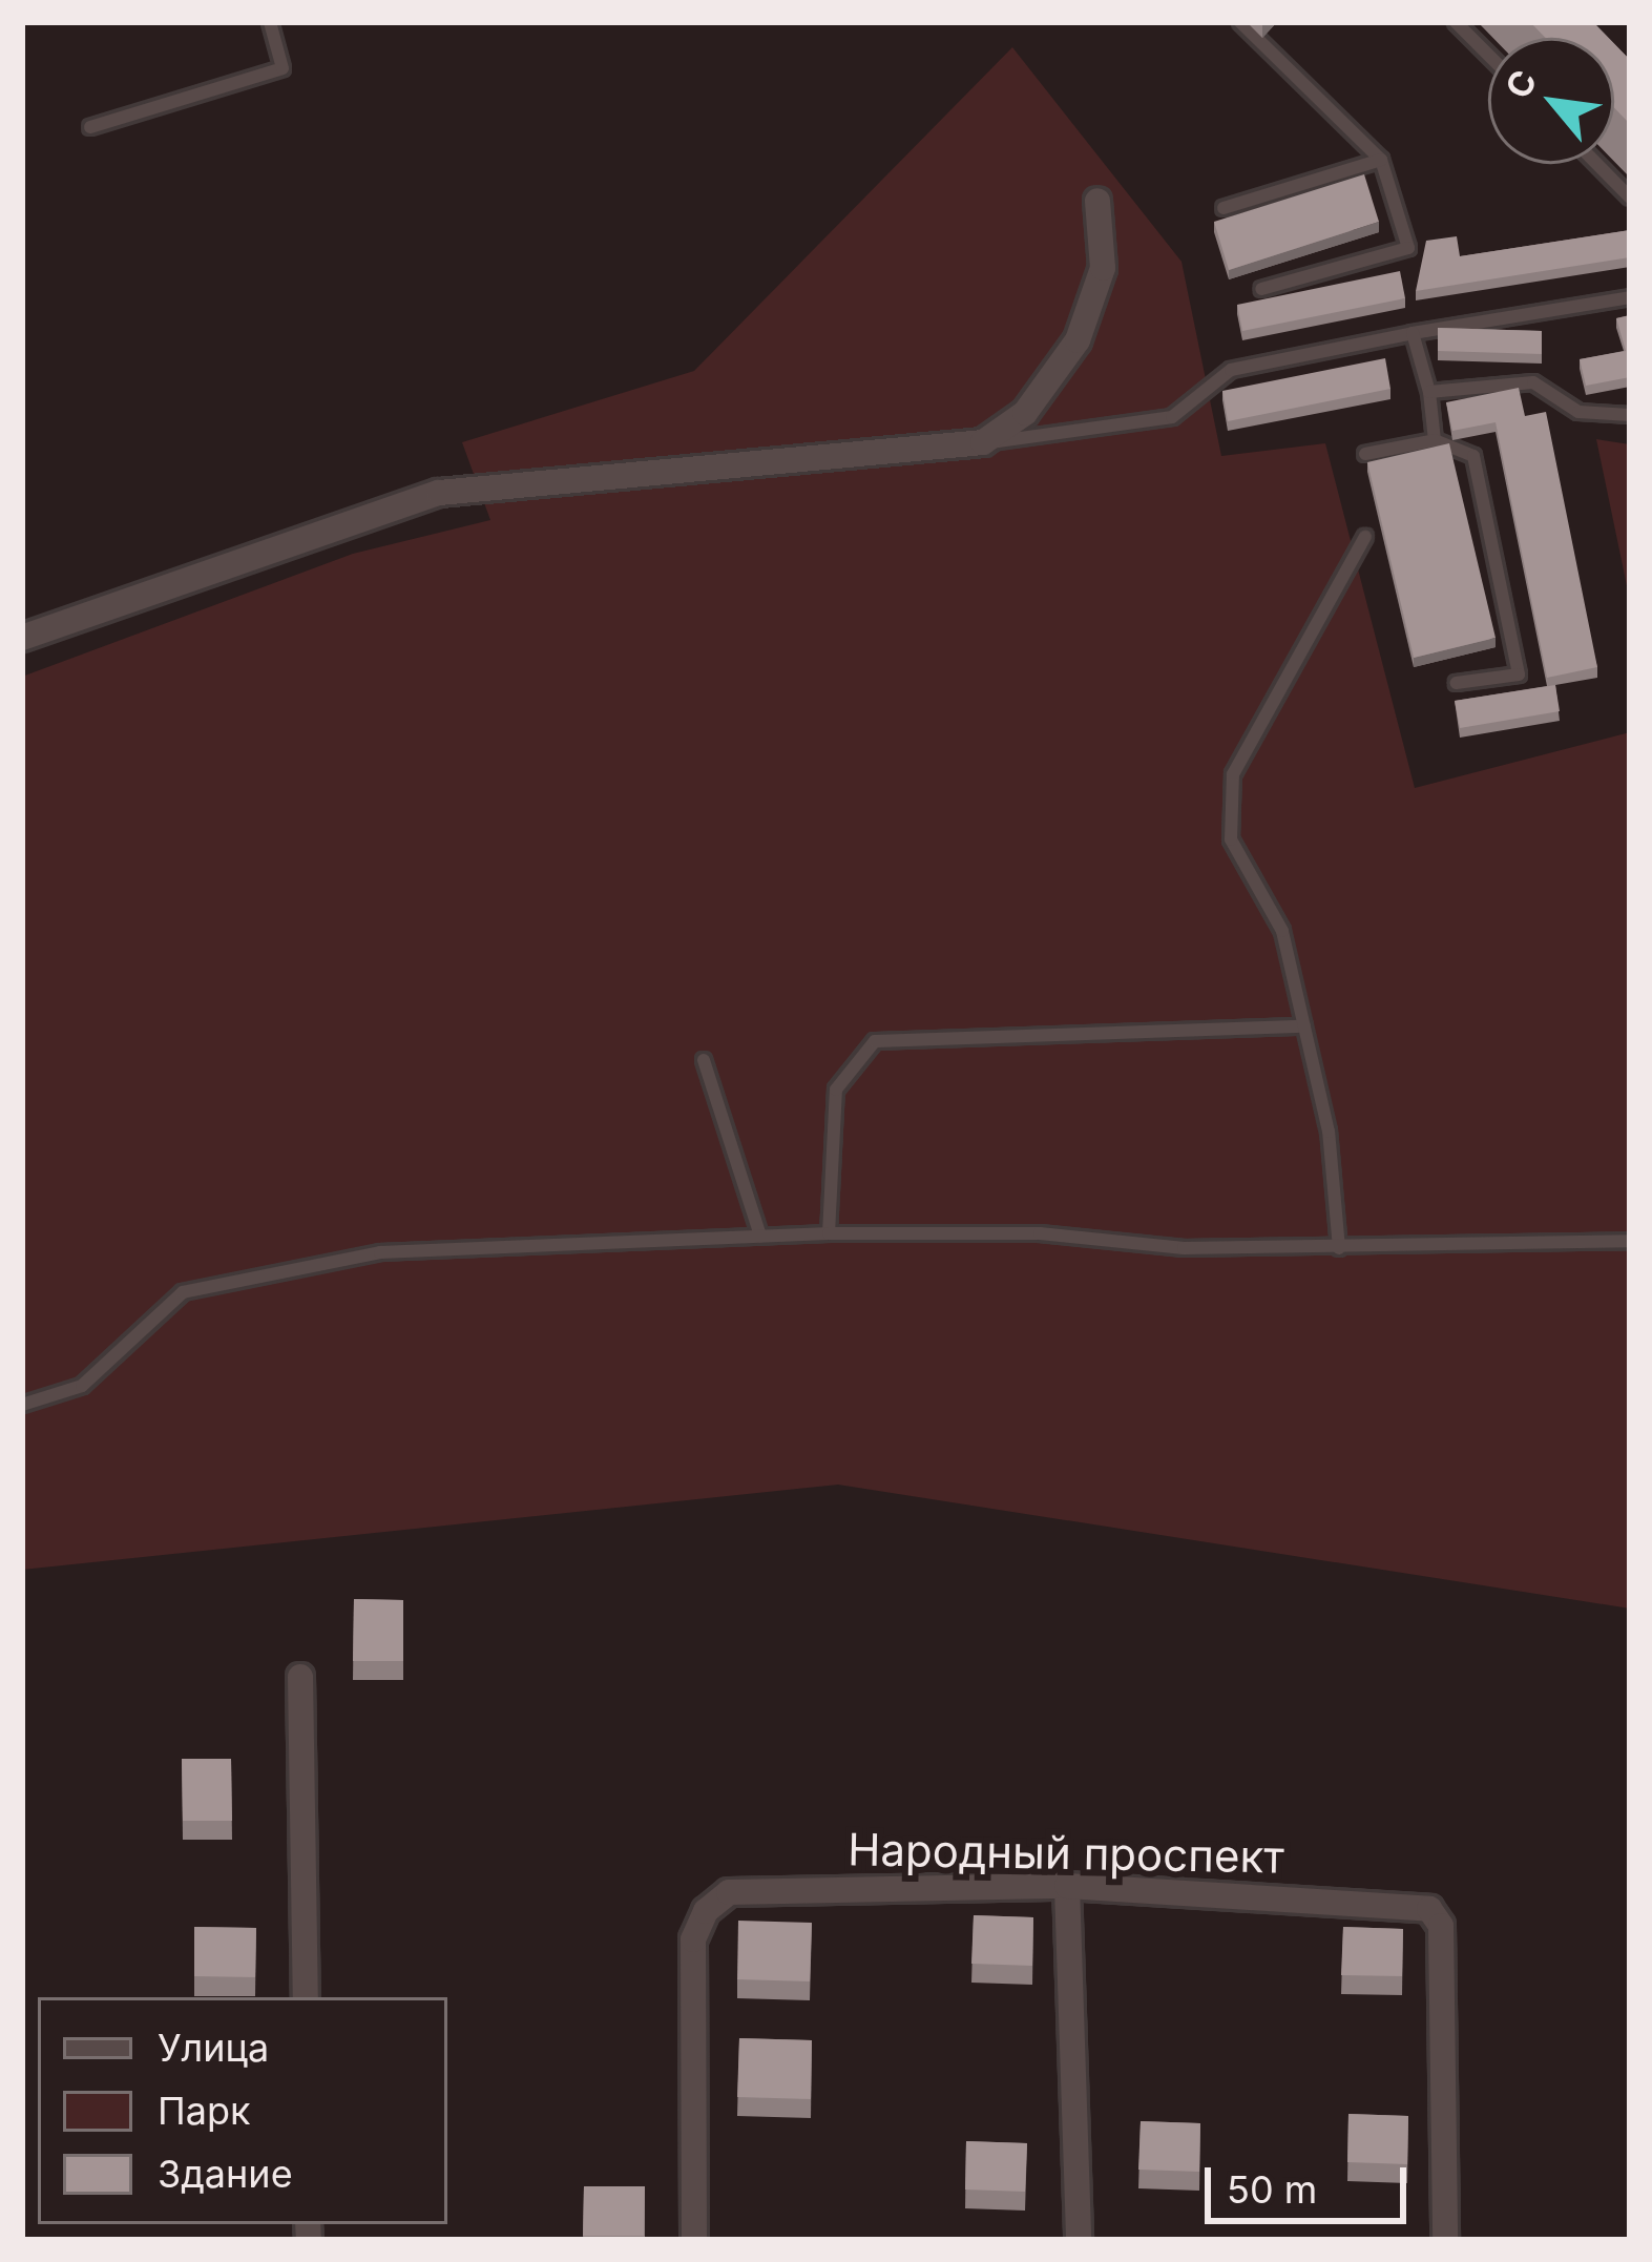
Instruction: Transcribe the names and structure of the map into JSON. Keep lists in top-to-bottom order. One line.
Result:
{"streets":{"street":["Народный проспект"]},"legend":["Улица","Парк","Здание"],"scale_bar":"50 m","north":"top left"}
